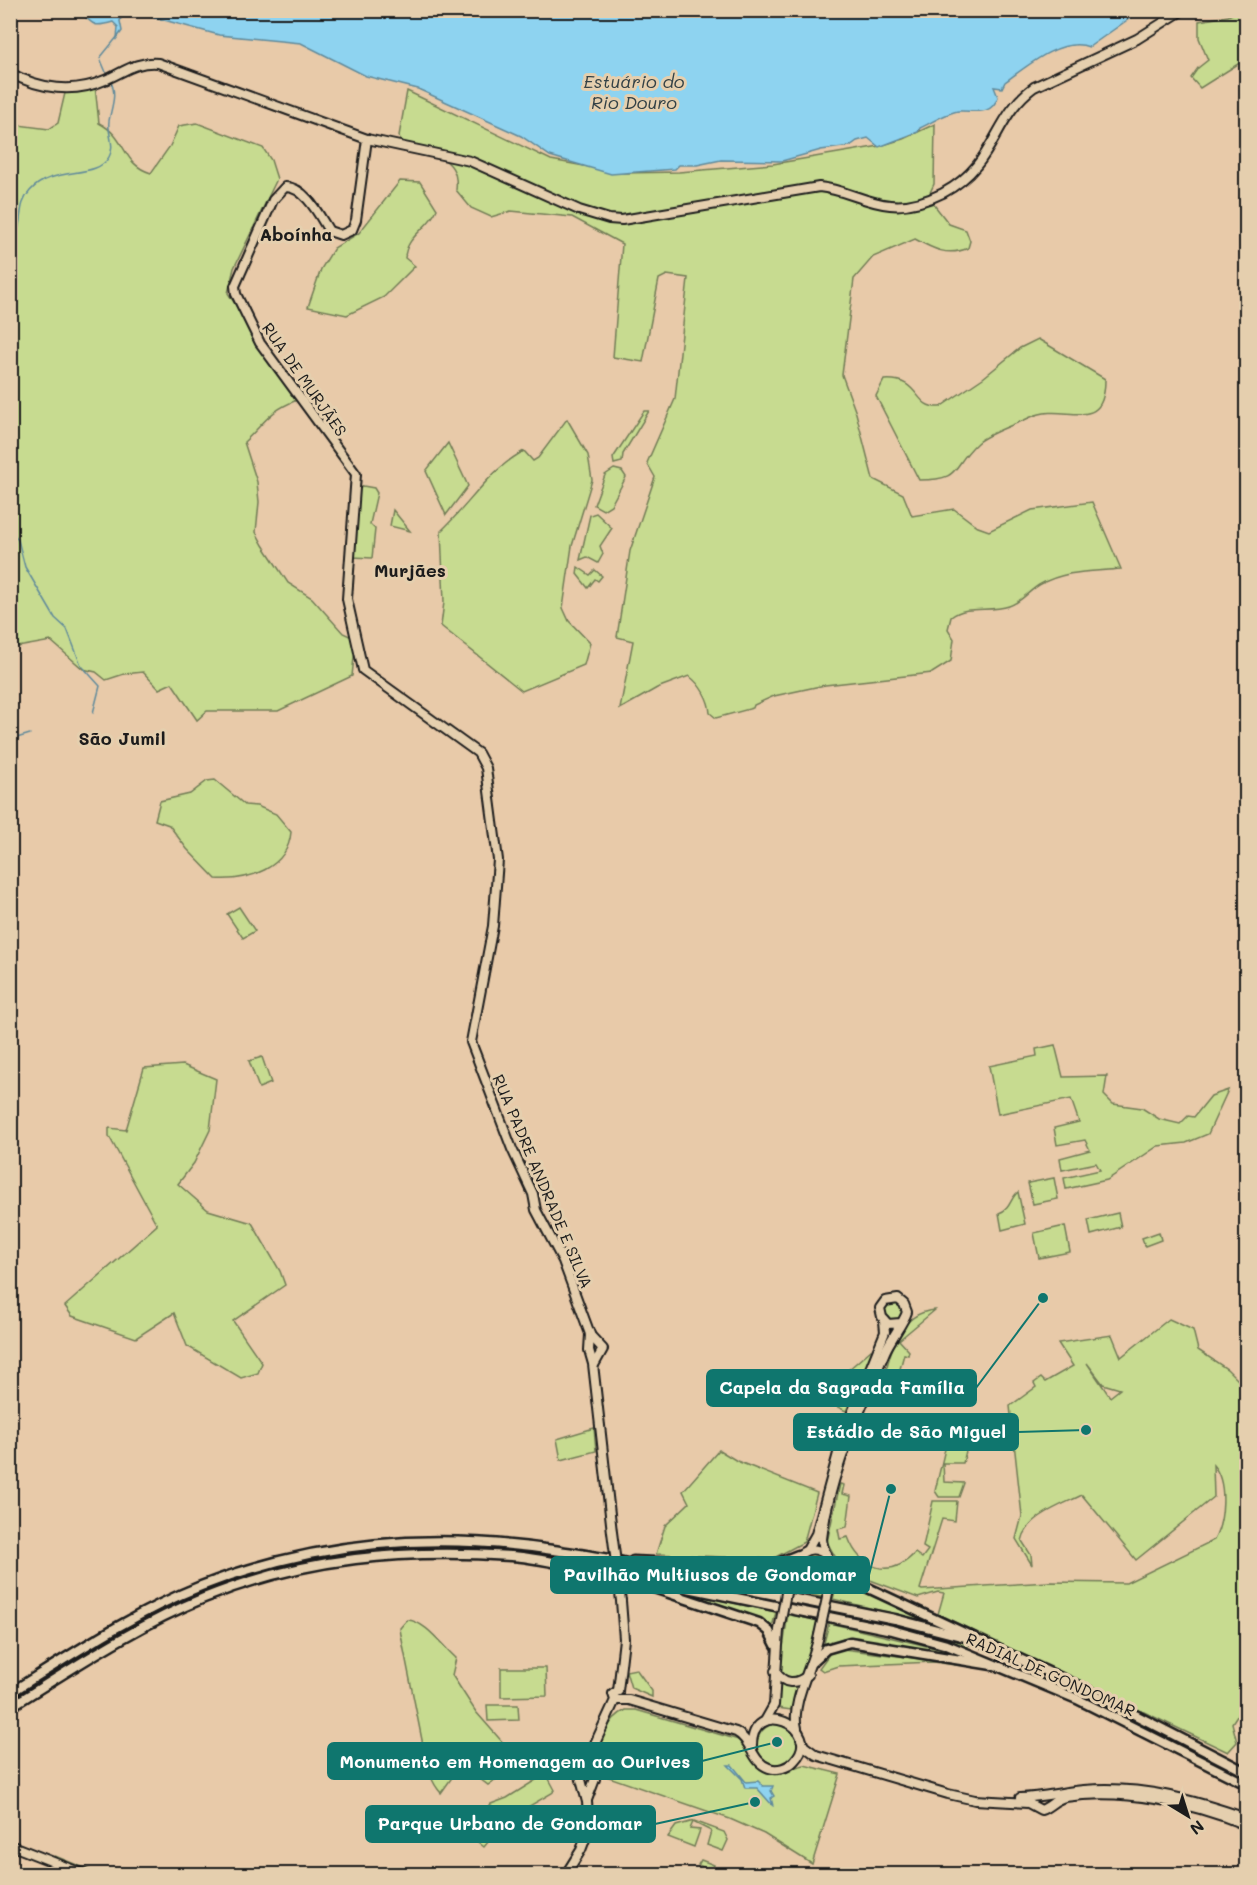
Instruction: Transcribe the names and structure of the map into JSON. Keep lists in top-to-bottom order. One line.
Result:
{"streets":{"highway":["RADIAL DE GONDOMAR"],"main road":["RUA DE MURJÃES","RUA PADRE ANDRADE E SILVA"]},"crossings":[["RUA DE MURJÃES","RUA PADRE ANDRADE E SILVA"]],"districts":["Aboínha","Murjães","São Jumil"],"water":["Estuário do Rio Douro"],"places":["Capela da Sagrada Família","Estádio de São Miguel","Pavilhão Multiusos de Gondomar","Monumento em Homenagem ao Ourives","Parque Urbano de Gondomar"],"north":"bottom right"}
